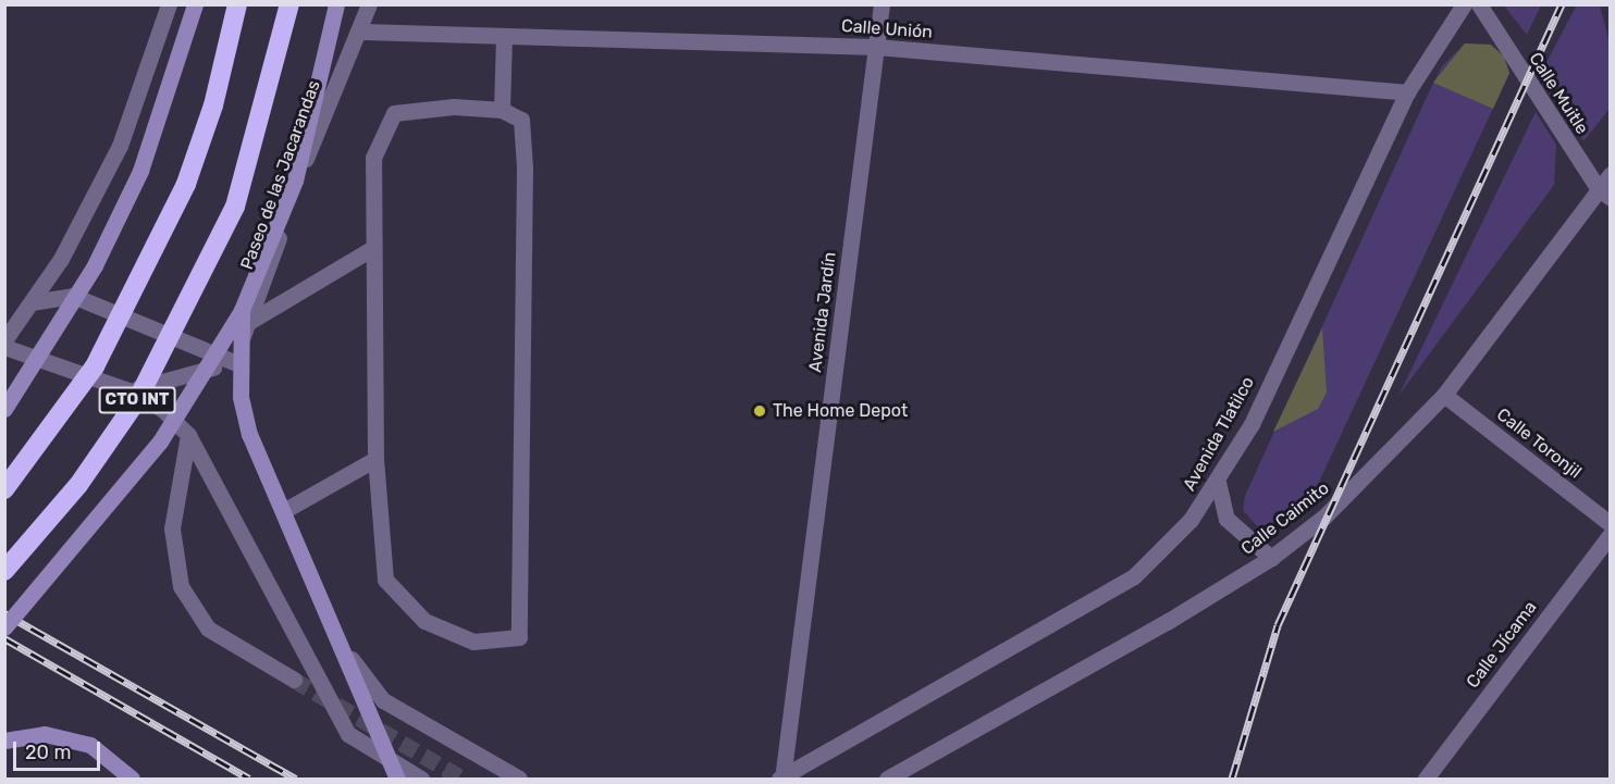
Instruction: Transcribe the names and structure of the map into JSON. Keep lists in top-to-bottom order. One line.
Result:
{"streets":{"highway":["CTO INT"],"street":["Calle Unión","Calle Muitle","Paseo de las Jacarandas","Avenida Jardín","Avenida Tlatilco","Calle Toronjil","Calle Caimito","Calle Jícama"]},"crossings":[["Calle Unión","Paseo de las Jacarandas"],["Calle Unión","Avenida Jardín"],["Calle Unión","Avenida Tlatilco"],["Calle Muitle","Calle Caimito"],["Paseo de las Jacarandas","CTO INT"],["Avenida Jardín","Avenida Tlatilco"],["Calle Toronjil","Calle Caimito"]],"places":["The Home Depot"],"scale_bar":"20 m"}
